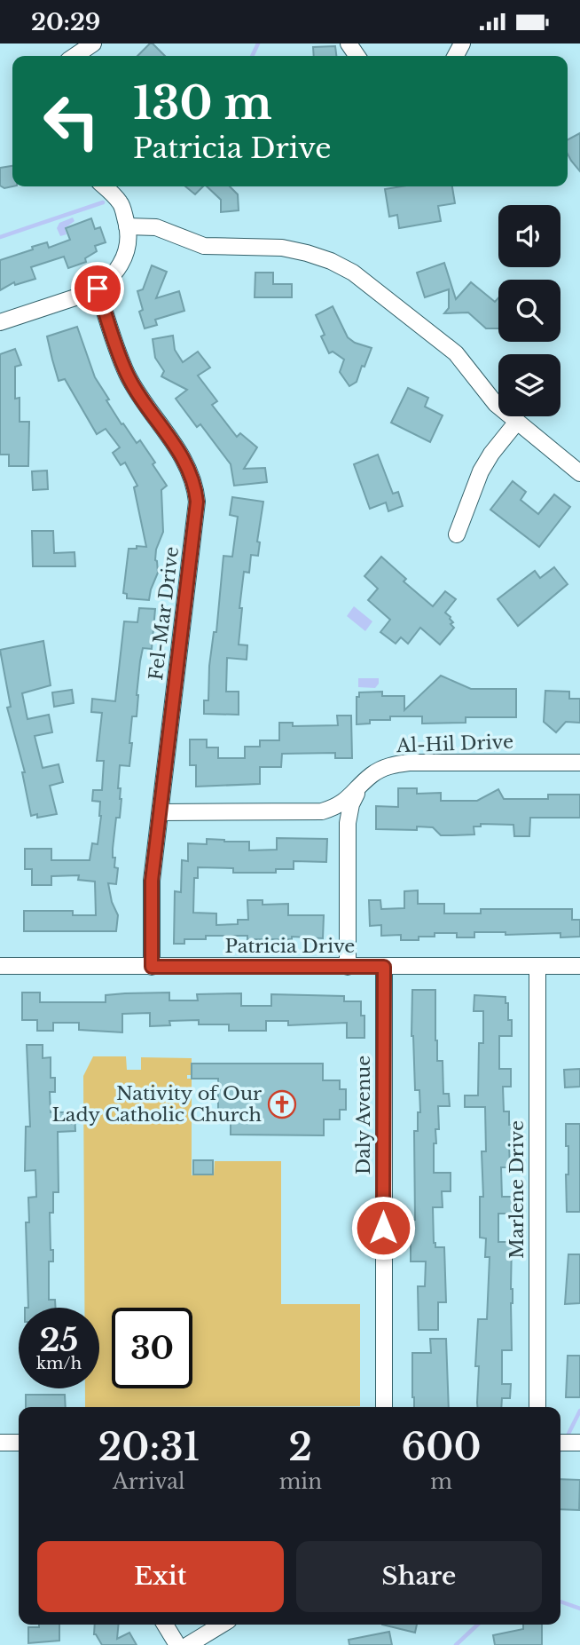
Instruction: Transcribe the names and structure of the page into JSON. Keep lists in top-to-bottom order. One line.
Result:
{"streets":{"street":["Fel-Mar Drive","Al-Hil Drive","Patricia Drive","Daly Avenue","Marlene Drive"]},"crossings":[["Fel-Mar Drive","Al-Hil Drive"],["Fel-Mar Drive","Patricia Drive"],["Patricia Drive","Daly Avenue"],["Patricia Drive","Marlene Drive"]],"places":{"church":["Nativity of Our Lady Catholic Church"]},"page":{"status":"20:29","turn":["130 m","Patricia Drive"],"speed":"25 km/h","limit":"30","eta":["20:31","Arrival","2","min","600","m"],"buttons":["Exit","Share"]}}
